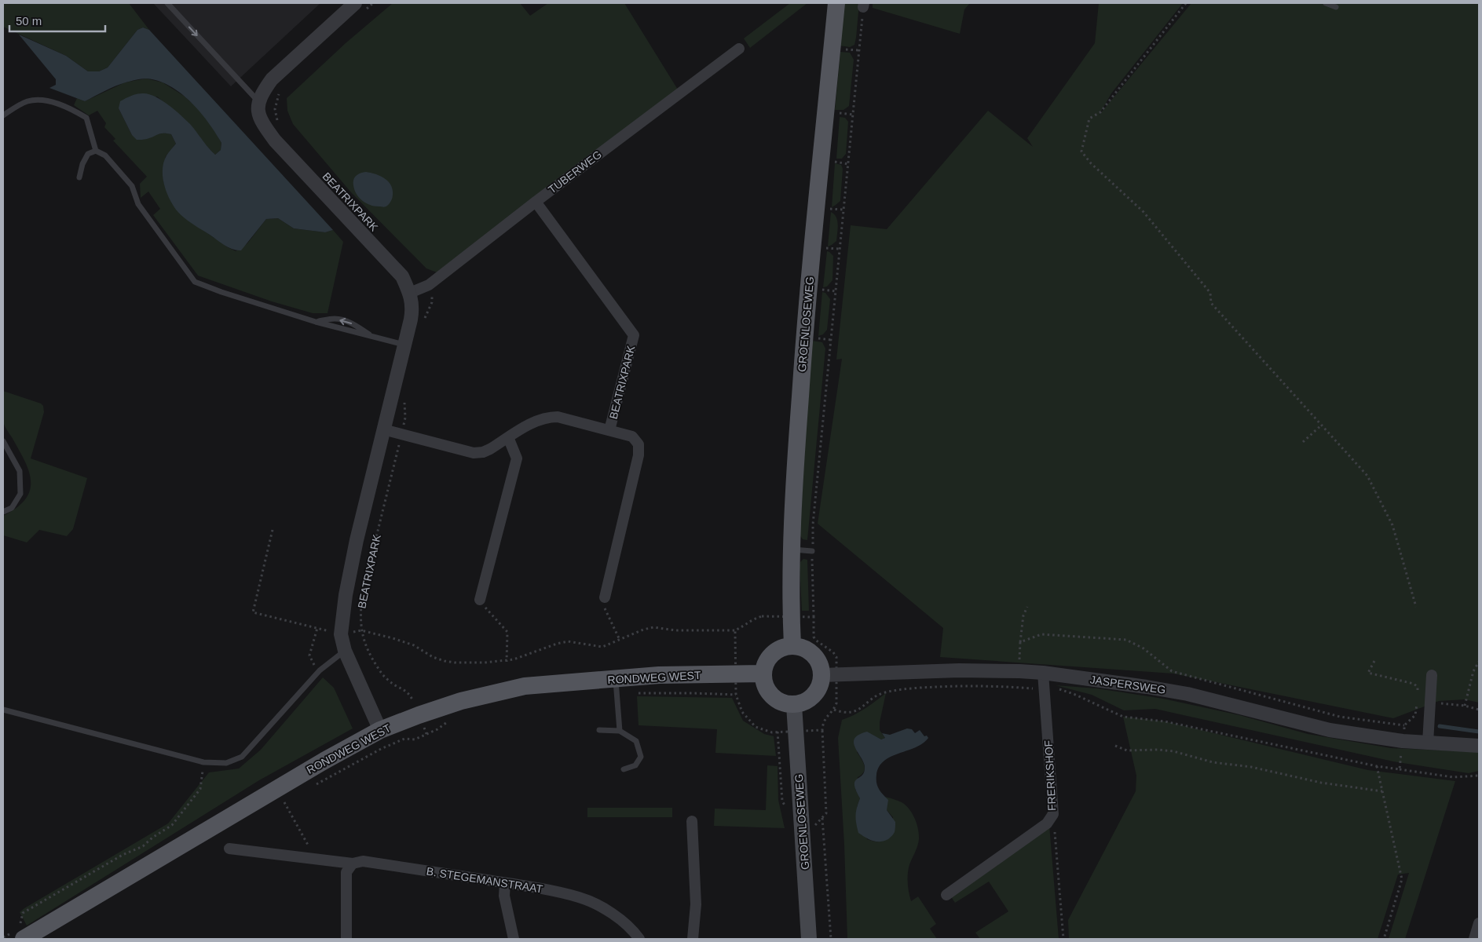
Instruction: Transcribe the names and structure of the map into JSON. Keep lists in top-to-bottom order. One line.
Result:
{"streets":{"main road":["GROENLOSEWEG","RONDWEG WEST"],"street":["TUBERWEG","BEATRIXPARK","JASPERSWEG","FRERIKSHOF","B. STEGEMANSTRAAT"]},"crossings":[["TUBERWEG","BEATRIXPARK"],["BEATRIXPARK","RONDWEG WEST"],["GROENLOSEWEG","RONDWEG WEST"],["GROENLOSEWEG","JASPERSWEG"],["RONDWEG WEST","JASPERSWEG"],["JASPERSWEG","FRERIKSHOF"]],"scale_bar":"50 m"}
